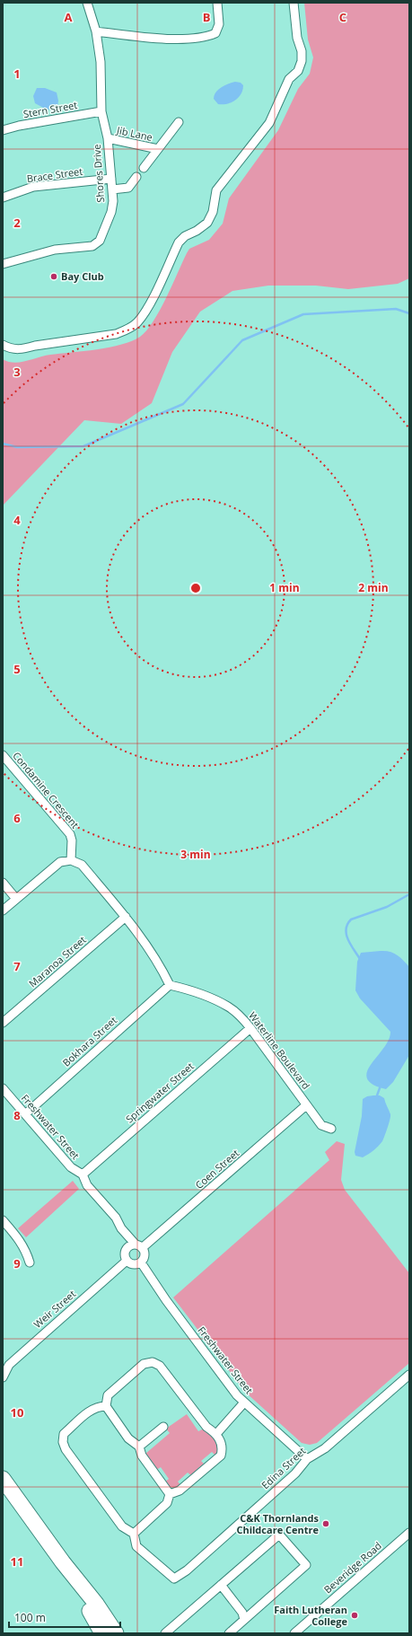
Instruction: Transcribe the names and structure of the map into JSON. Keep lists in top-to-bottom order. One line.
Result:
{"streets":{"street":["Stern Street","Jib Lane","Shores Drive","Brace Street","Condamine Crescent","Maranoa Street","Bokhara Street","Waterline Boulevard","Springwater Street","Freshwater Street","Coen Street","Weir Street","Edina Street","Beveridge Road"]},"crossings":[["Stern Street","Shores Drive"],["Jib Lane","Shores Drive"],["Shores Drive","Brace Street"],["Bokhara Street","Waterline Boulevard"],["Bokhara Street","Freshwater Street"],["Waterline Boulevard","Springwater Street"],["Waterline Boulevard","Coen Street"],["Springwater Street","Freshwater Street"],["Freshwater Street","Coen Street"],["Freshwater Street","Weir Street"],["Freshwater Street","Edina Street"],["Coen Street","Weir Street"]],"places":["Bay Club","C&K Thornlands Childcare Centre","Faith Lutheran College"],"scale_bar":"100 m","grid":{"columns":["A","B","C"],"rows":["1","2","3","4","5","6","7","8","9","10","11"]},"rings":["1 min","2 min","3 min"]}
